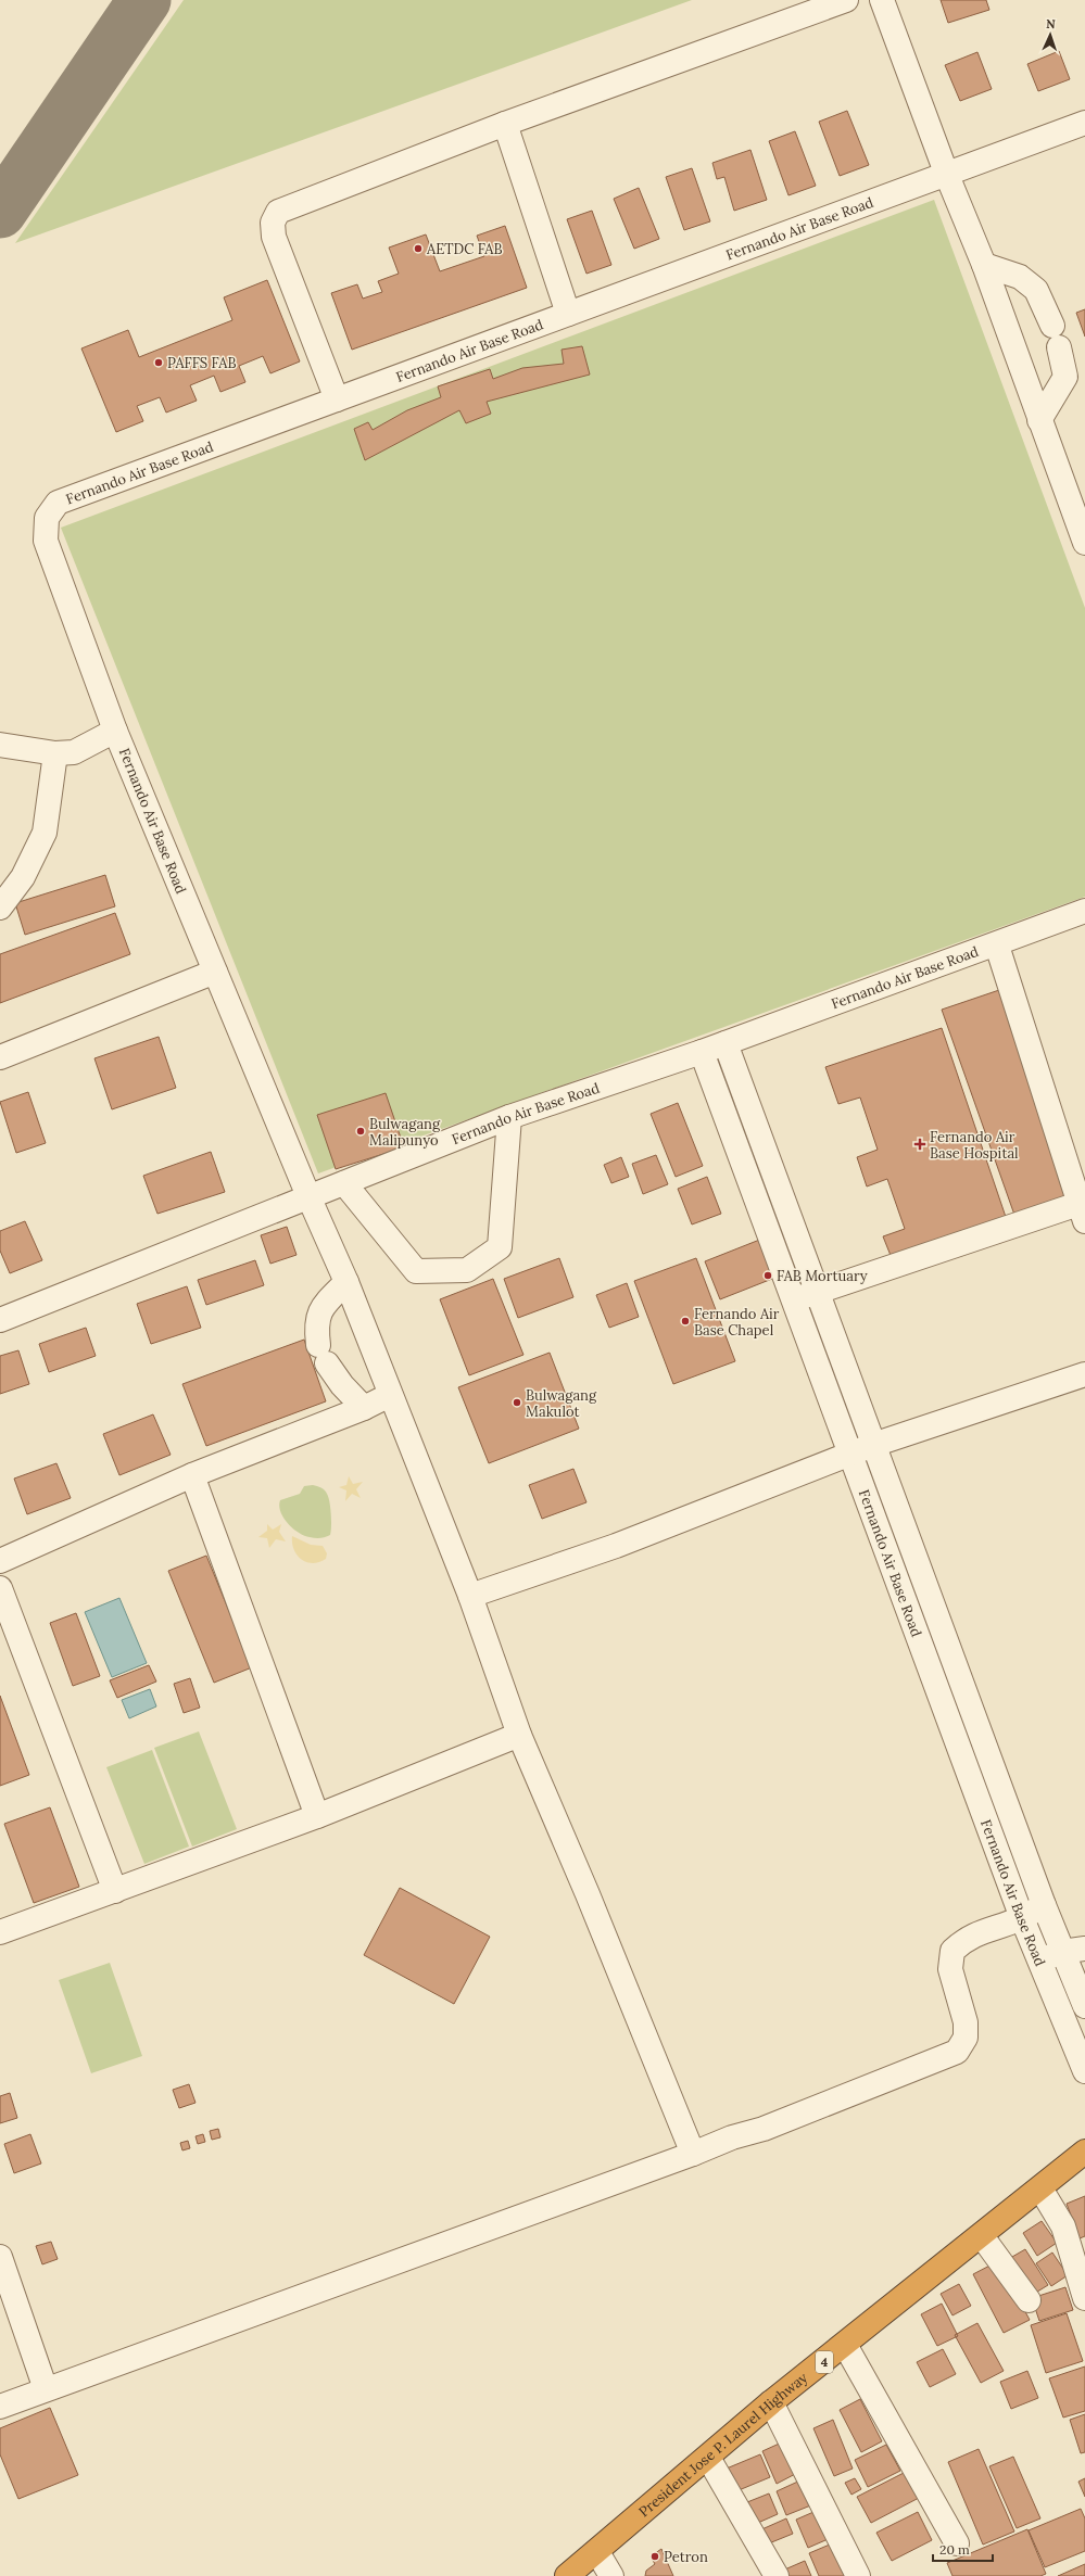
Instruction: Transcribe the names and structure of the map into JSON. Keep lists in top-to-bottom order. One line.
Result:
{"streets":{"highway":["4","President Jose P. Laurel Highway"],"street":["Fernando Air Base Road"]},"places":{"other":["AETDC FAB","PAFFS FAB","Bulwagang Malipunyo","FAB Mortuary","Fernando Air Base Chapel","Bulwagang Makulot","Petron"],"health":["Fernando Air Base Hospital"]},"scale_bar":"20 m","north":"top"}
